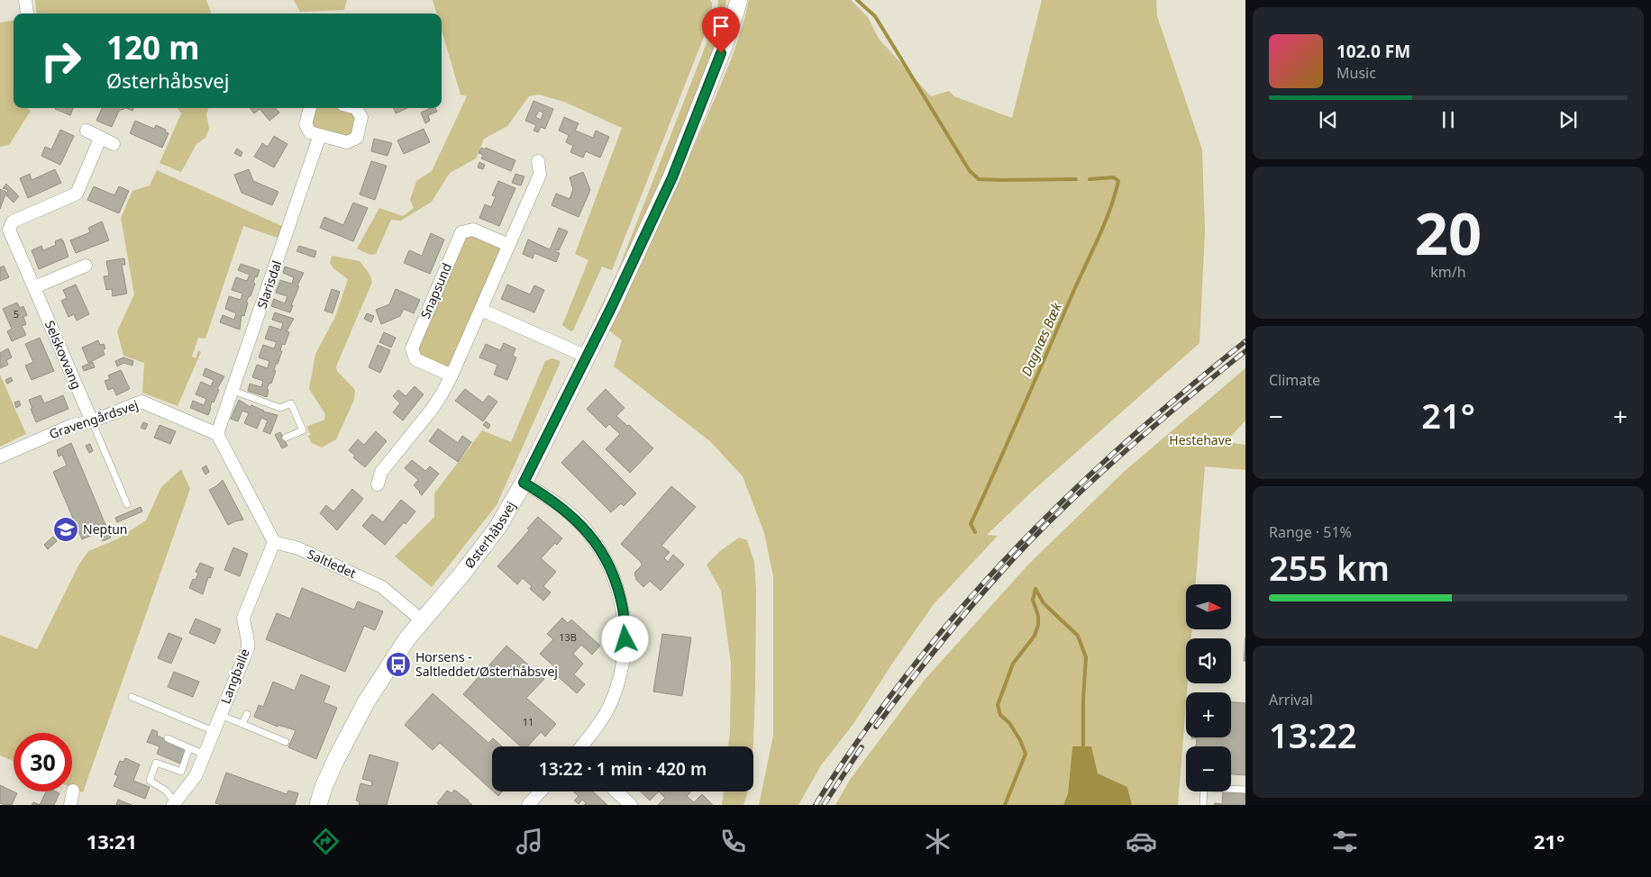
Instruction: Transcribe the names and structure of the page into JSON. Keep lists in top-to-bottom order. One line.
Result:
{"streets":{"street":["Slarisdal","Snapsund","Selskovvang","Gravengårdsvej","Østerhåbsvej","Saltledet","Langballe"]},"crossings":[["Slarisdal","Gravengårdsvej"],["Selskovvang","Gravengårdsvej"],["Østerhåbsvej","Saltledet"],["Saltledet","Langballe"]],"water":["Dagnæs Bæk"],"parks":["Hestehave"],"places":{"school or university":["Neptun"],"bus stop":["Horsens - Saltleddet/Østerhåbsvej"]},"house_numbers":["5","13B","11"],"north":"right","page":{"turn":["120 m","Østerhåbsvej"],"song":["102.0 FM","Music"],"tile":[["20","km/h"],"Climate",["Range · 51%","255 km"],["Arrival","13:22"]],"heat":["−","21°","+"],"map_buttons":["+","−"],"limit":"30","trip":"13:22 · 1 min · 420 m","tabs":["13:21","21°"]}}
